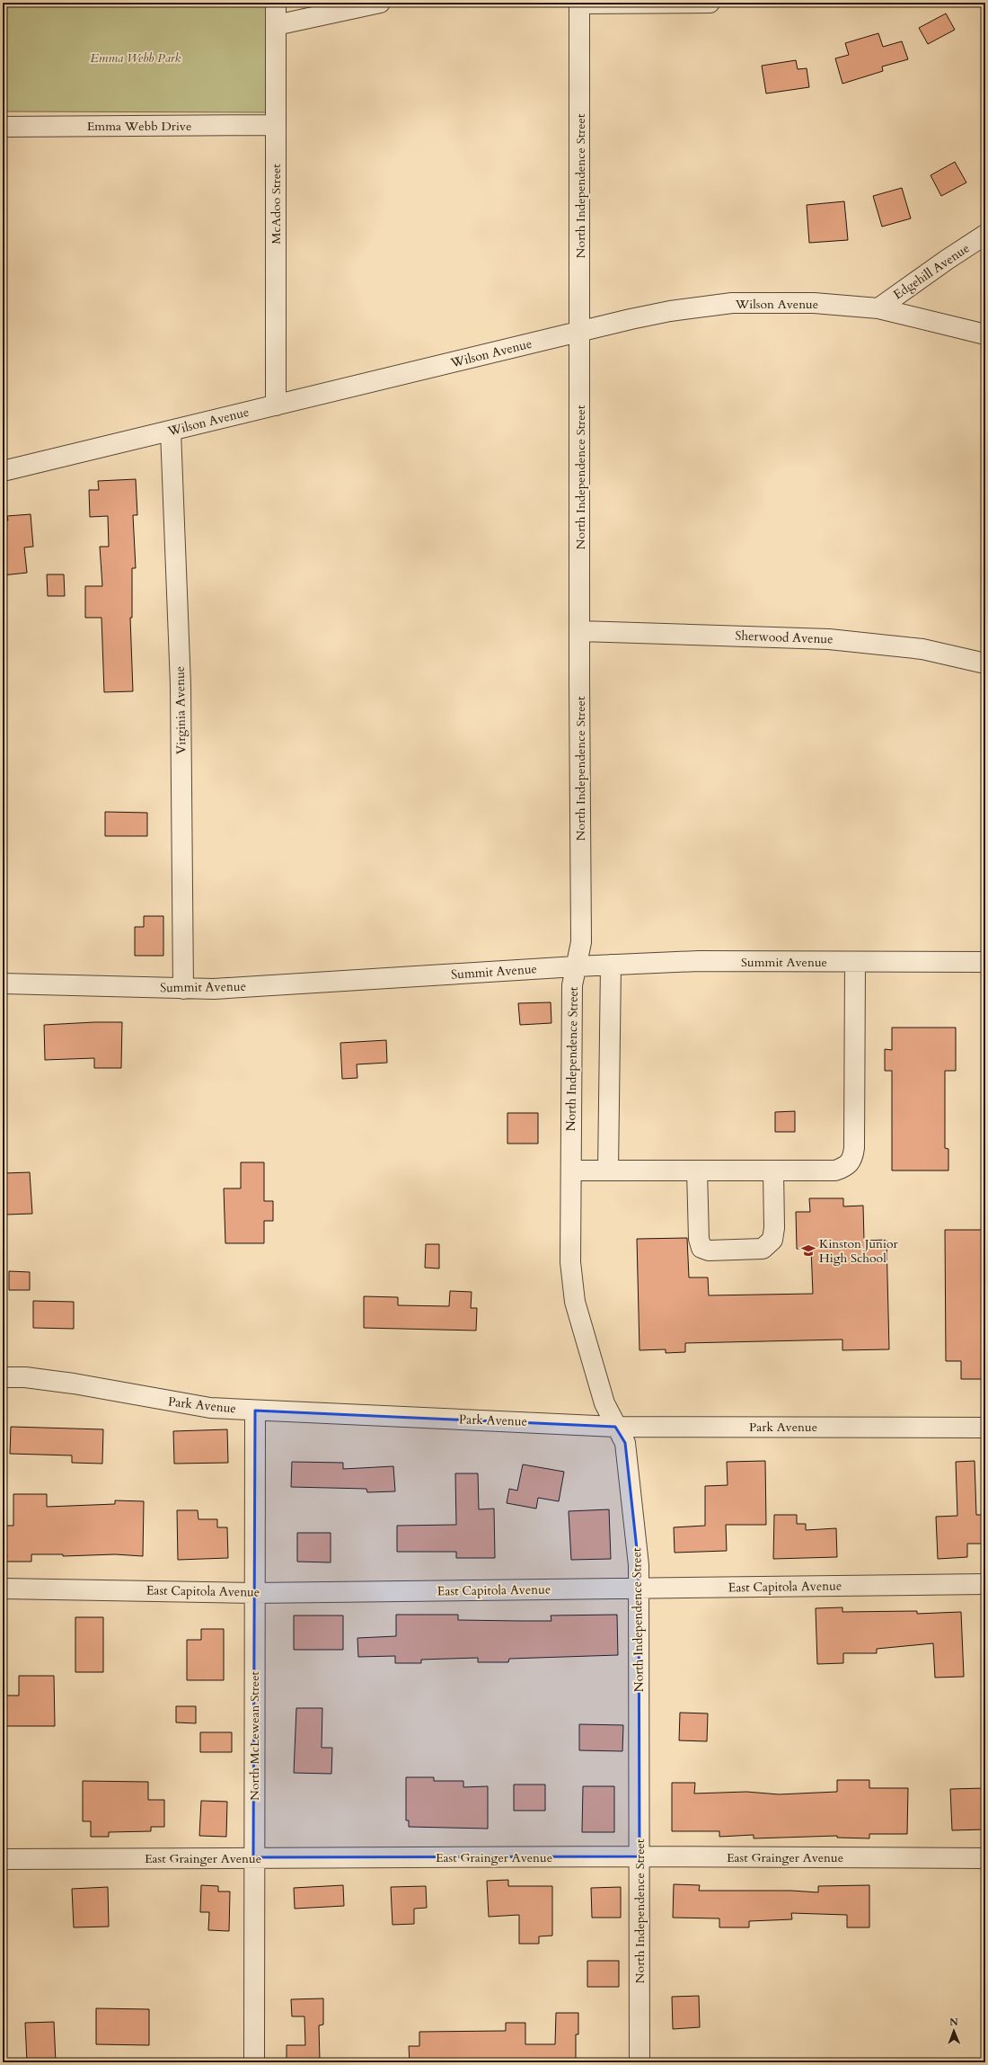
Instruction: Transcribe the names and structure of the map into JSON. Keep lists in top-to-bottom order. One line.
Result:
{"streets":{"street":["Emma Webb Drive","North Independence Street","McAdoo Street","Edgehill Avenue","Wilson Avenue","Sherwood Avenue","Virginia Avenue","Summit Avenue","Park Avenue","East Capitola Avenue","North McLewean Street","East Grainger Avenue"]},"crossings":[["Emma Webb Drive","McAdoo Street"],["North Independence Street","Wilson Avenue"],["North Independence Street","Sherwood Avenue"],["North Independence Street","Summit Avenue"],["North Independence Street","Park Avenue"],["North Independence Street","East Capitola Avenue"],["North Independence Street","East Grainger Avenue"],["McAdoo Street","Wilson Avenue"],["Edgehill Avenue","Wilson Avenue"],["Wilson Avenue","Virginia Avenue"],["Virginia Avenue","Summit Avenue"],["Park Avenue","North McLewean Street"],["East Capitola Avenue","North McLewean Street"],["North McLewean Street","East Grainger Avenue"]],"parks":["Emma Webb Park"],"places":{"school or university":["Kinston Junior High School"]},"north":"top"}
